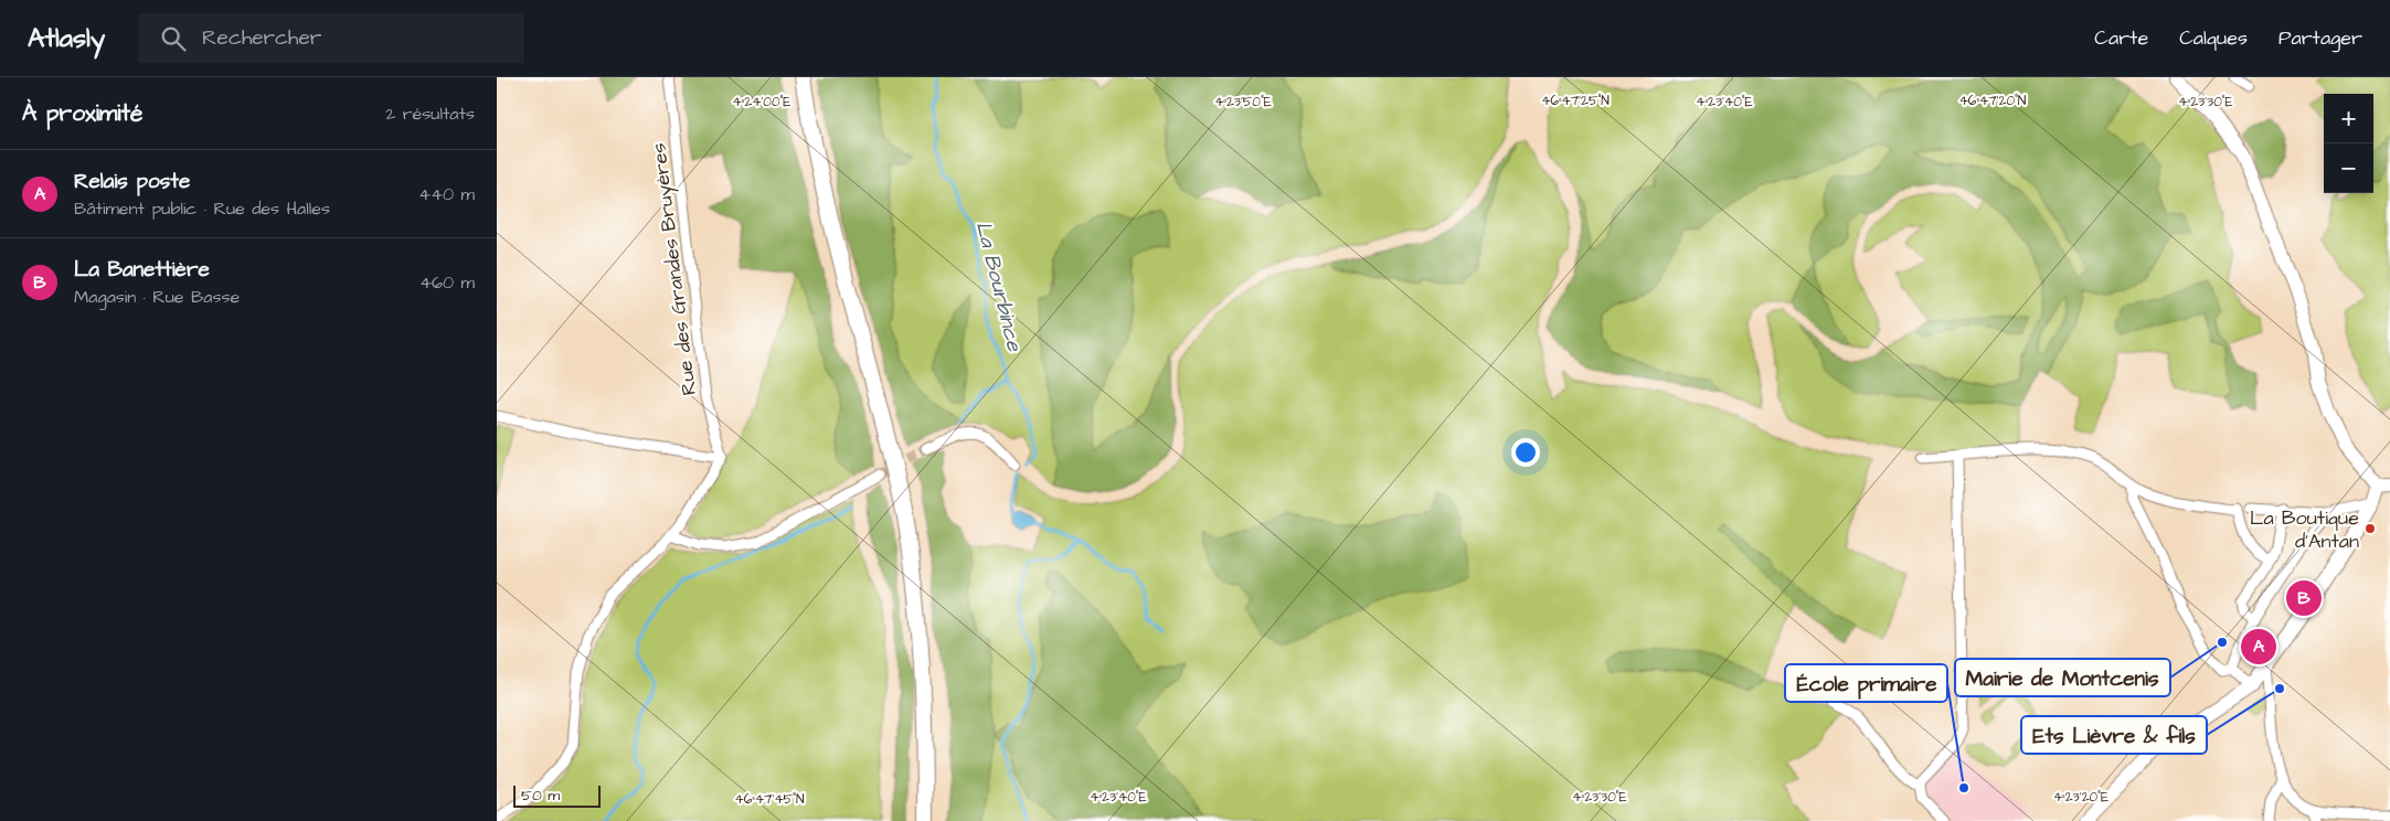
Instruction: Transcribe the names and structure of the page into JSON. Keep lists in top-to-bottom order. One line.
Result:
{"streets":{"street":["Rue des Grandes Bruyères"]},"water":["La Bourbince"],"places":["La Boutique d'Antan","Mairie de Montcenis","Ets Lièvre & fils","École primaire"],"scale_bar":"50 m","page":{"header":"Atlasly","search":"Rechercher","nav":["Carte","Calques","Partager"],"heading":["À proximité","2 résultats"],"map_buttons":["+","−"],"list":[{"mark":"A","name":"Relais poste","note":"Bâtiment public · Rue des Halles","value":"440 m"},{"mark":"B","name":"La Banettière","note":"Magasin · Rue Basse","value":"460 m"}],"pins":["B","A"],"scale":"50 m"},"coordinates":["46°47'25\"N","46°47'20\"N","4°24'00\"E","4°23'50\"E","4°23'40\"E","4°23'30\"E","4°23'20\"E","46°47'45\"N"]}
